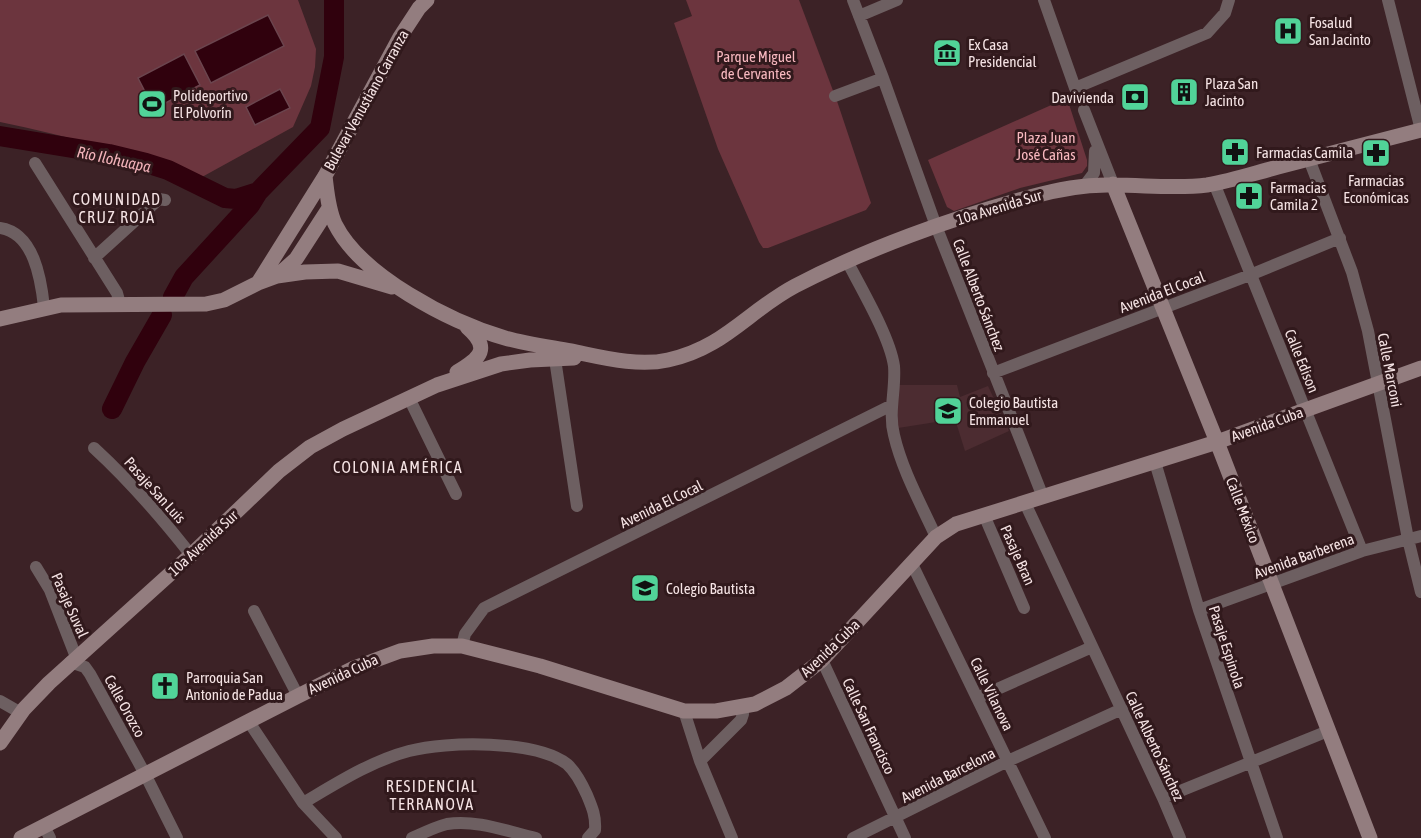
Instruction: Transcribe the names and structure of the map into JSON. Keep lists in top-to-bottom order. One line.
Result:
{"streets":{"main road":["Bulevar Venustiano Carranza","10a Avenida Sur","Avenida Cuba","Calle México"],"street":["Avenida El Cocal","Calle Alberto Sánchez","Calle Edison","Calle Marconi","Pasaje San Luis","Pasaje Bran","Avenida Barberena","Pasaje Suval","Pasaje Espinola","Calle Vilanova","Calle Orozco","Calle San Francisco","Avenida Barcelona"]},"crossings":[["Bulevar Venustiano Carranza","10a Avenida Sur"],["10a Avenida Sur","Calle Alberto Sánchez"],["10a Avenida Sur","Calle Edison"],["10a Avenida Sur","Calle Marconi"],["10a Avenida Sur","Pasaje San Luis"],["10a Avenida Sur","Calle México"],["10a Avenida Sur","Pasaje Suval"],["10a Avenida Sur","Calle Orozco"],["Avenida El Cocal","Calle Alberto Sánchez"],["Avenida El Cocal","Calle Edison"],["Avenida El Cocal","Calle Marconi"],["Avenida El Cocal","Avenida Cuba"],["Avenida El Cocal","Calle México"],["Calle Alberto Sánchez","Avenida Cuba"],["Calle Alberto Sánchez","Avenida Barcelona"],["Calle Edison","Avenida Cuba"],["Calle Edison","Avenida Barberena"],["Calle Marconi","Avenida Cuba"],["Calle Marconi","Avenida Barberena"],["Avenida Cuba","Calle México"],["Avenida Cuba","Pasaje Bran"],["Avenida Cuba","Pasaje Espinola"],["Avenida Cuba","Calle Vilanova"],["Avenida Cuba","Calle Orozco"],["Avenida Cuba","Calle San Francisco"],["Calle México","Avenida Barberena"],["Avenida Barberena","Pasaje Espinola"],["Pasaje Suval","Calle Orozco"],["Calle Vilanova","Avenida Barcelona"],["Calle San Francisco","Avenida Barcelona"]],"districts":["COMUNIDAD CRUZ ROJA","COLONIA AMÉRICA","RESIDENCIAL TERRANOVA"],"water":["Río Ilohuapa"],"parks":["Parque Miguel de Cervantes","Plaza Juan José Cañas"],"places":{"hospital":["Fosalud San Jacinto"],"museum":["Ex Casa Presidencial"],"building":["Plaza San Jacinto"],"bank":["Davivienda"],"sports":["Polideportivo El Polvorín"],"pharmacy":["Farmacias Camila","Farmacias Económicas","Farmacias Camila 2"],"school or university":["Colegio Bautista Emmanuel","Colegio Bautista"],"church":["Parroquia San Antonio de Padua"]}}
